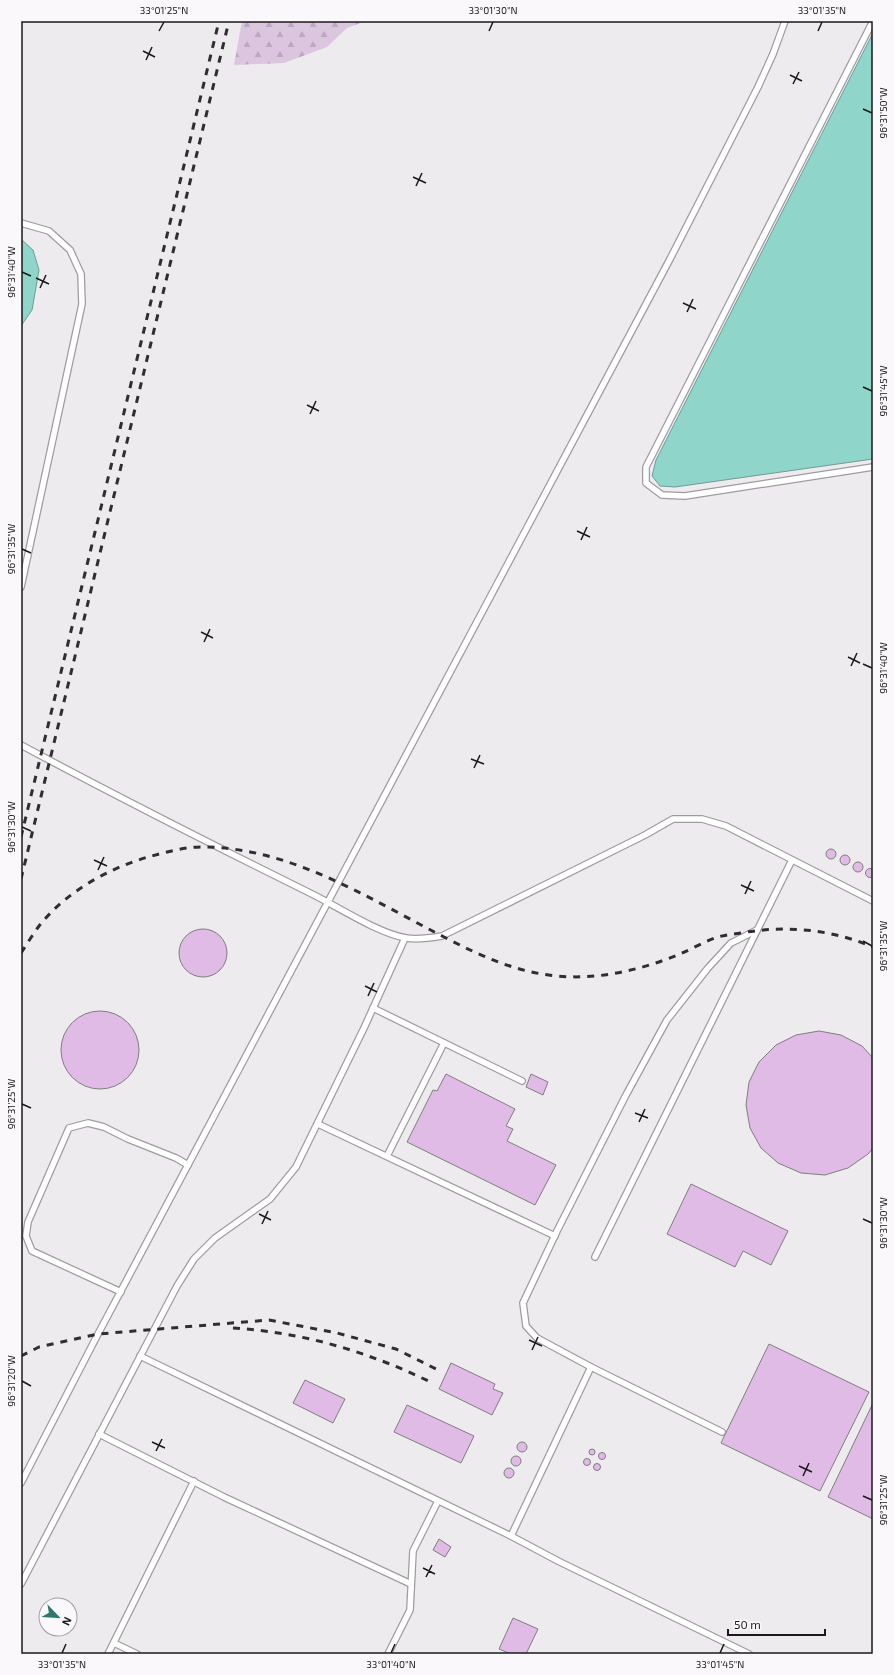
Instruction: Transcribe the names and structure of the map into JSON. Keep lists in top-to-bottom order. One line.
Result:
{"scale_bar":"50 m","north":"bottom right","coordinates":["33°01'25\"N","33°01'30\"N","33°01'35\"N","96°31'50\"W","96°31'40\"W","96°31'45\"W","96°31'35\"W","96°31'30\"W","96°31'25\"W","96°31'20\"W","33°01'40\"N","33°01'45\"N"]}
